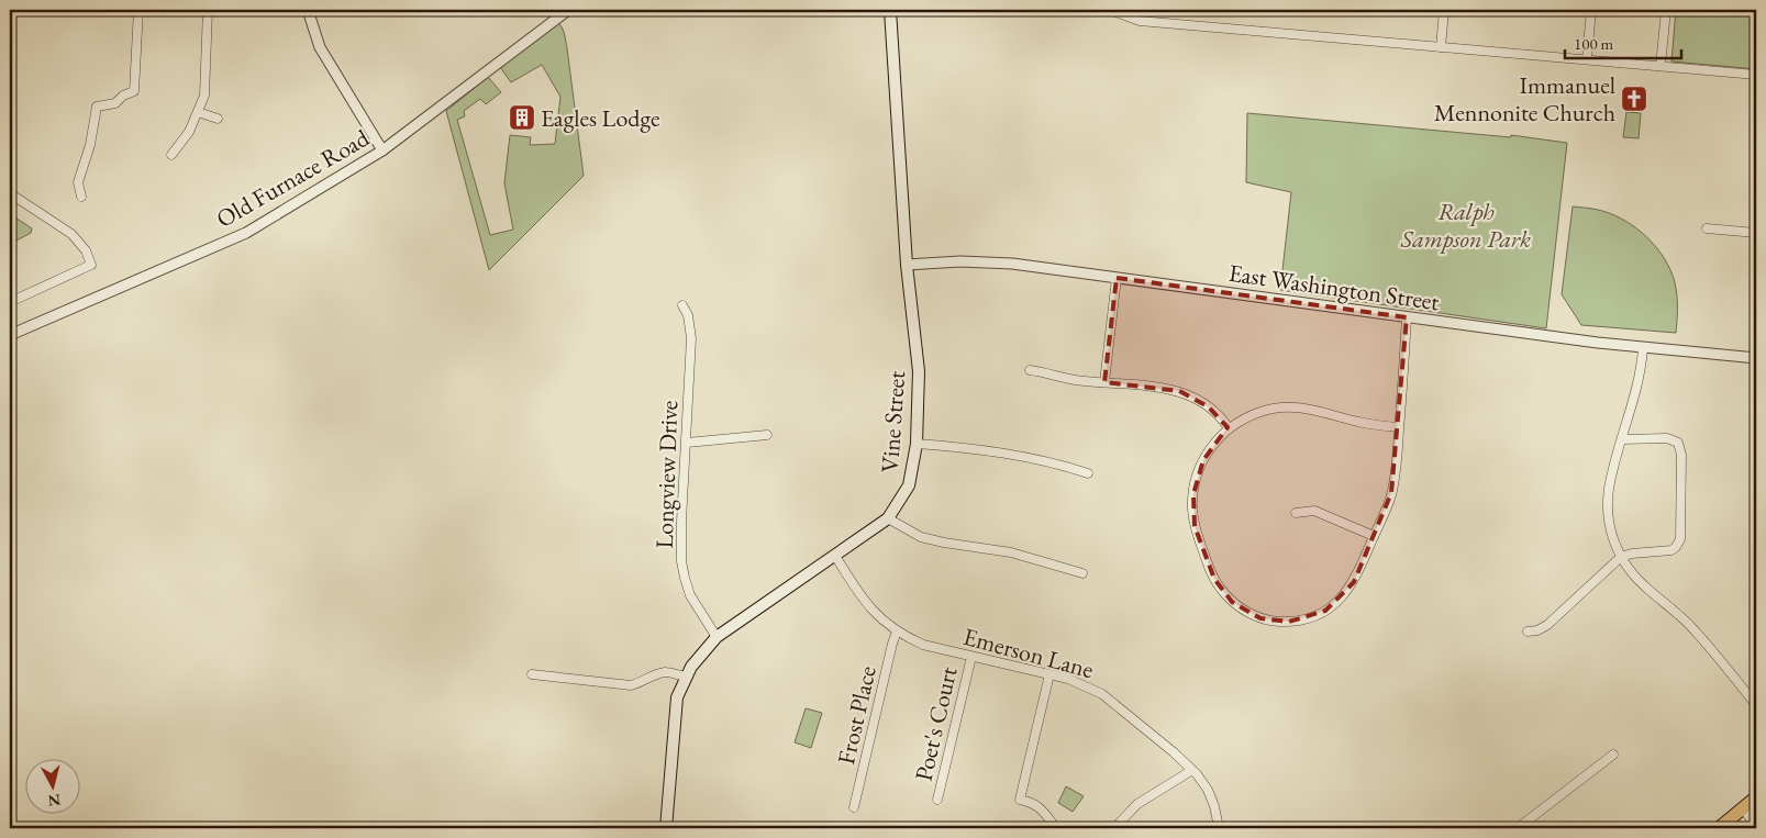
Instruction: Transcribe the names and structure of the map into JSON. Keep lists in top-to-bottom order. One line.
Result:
{"streets":{"main road":["Vine Street"],"street":["Old Furnace Road","East Washington Street","Longview Drive","Emerson Lane","Frost Place","Poet's Court"]},"crossings":[["East Washington Street","Vine Street"],["Vine Street","Longview Drive"],["Vine Street","Emerson Lane"],["Emerson Lane","Frost Place"],["Emerson Lane","Poet's Court"]],"parks":["Ralph Sampson Park"],"places":{"church":["Immanuel Mennonite Church"],"building":["Eagles Lodge"]},"scale_bar":"100 m","north":"bottom"}
